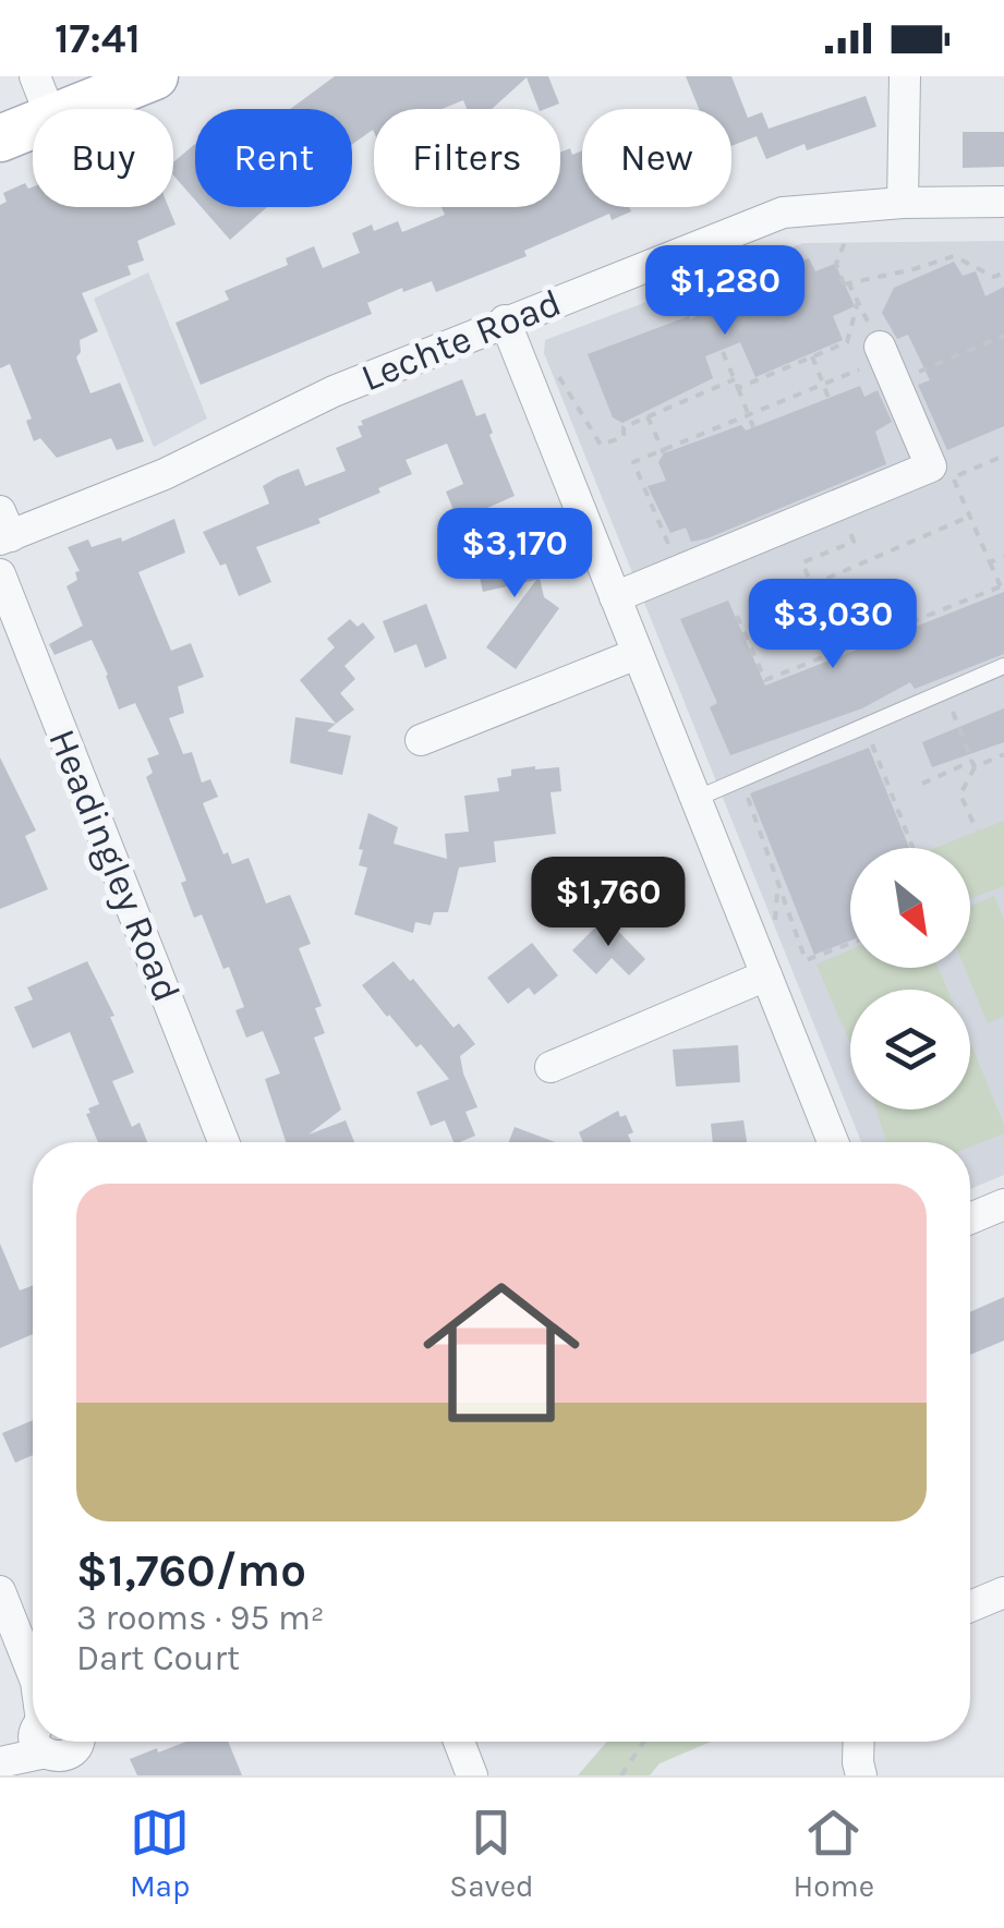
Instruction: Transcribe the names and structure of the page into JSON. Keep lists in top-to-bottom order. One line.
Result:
{"streets":{"street":["Lechte Road","Headingley Road"]},"north":"bottom right","page":{"status":"17:41","chip":["Buy","Rent","Filters","New"],"price":["$1,280","$3,170","$3,030","$1,760"],"list":[{"name":"$1,760/mo","note":"3 rooms · 95 m² · Dart Court"}],"tabs":["Map","Saved","Home"]}}
